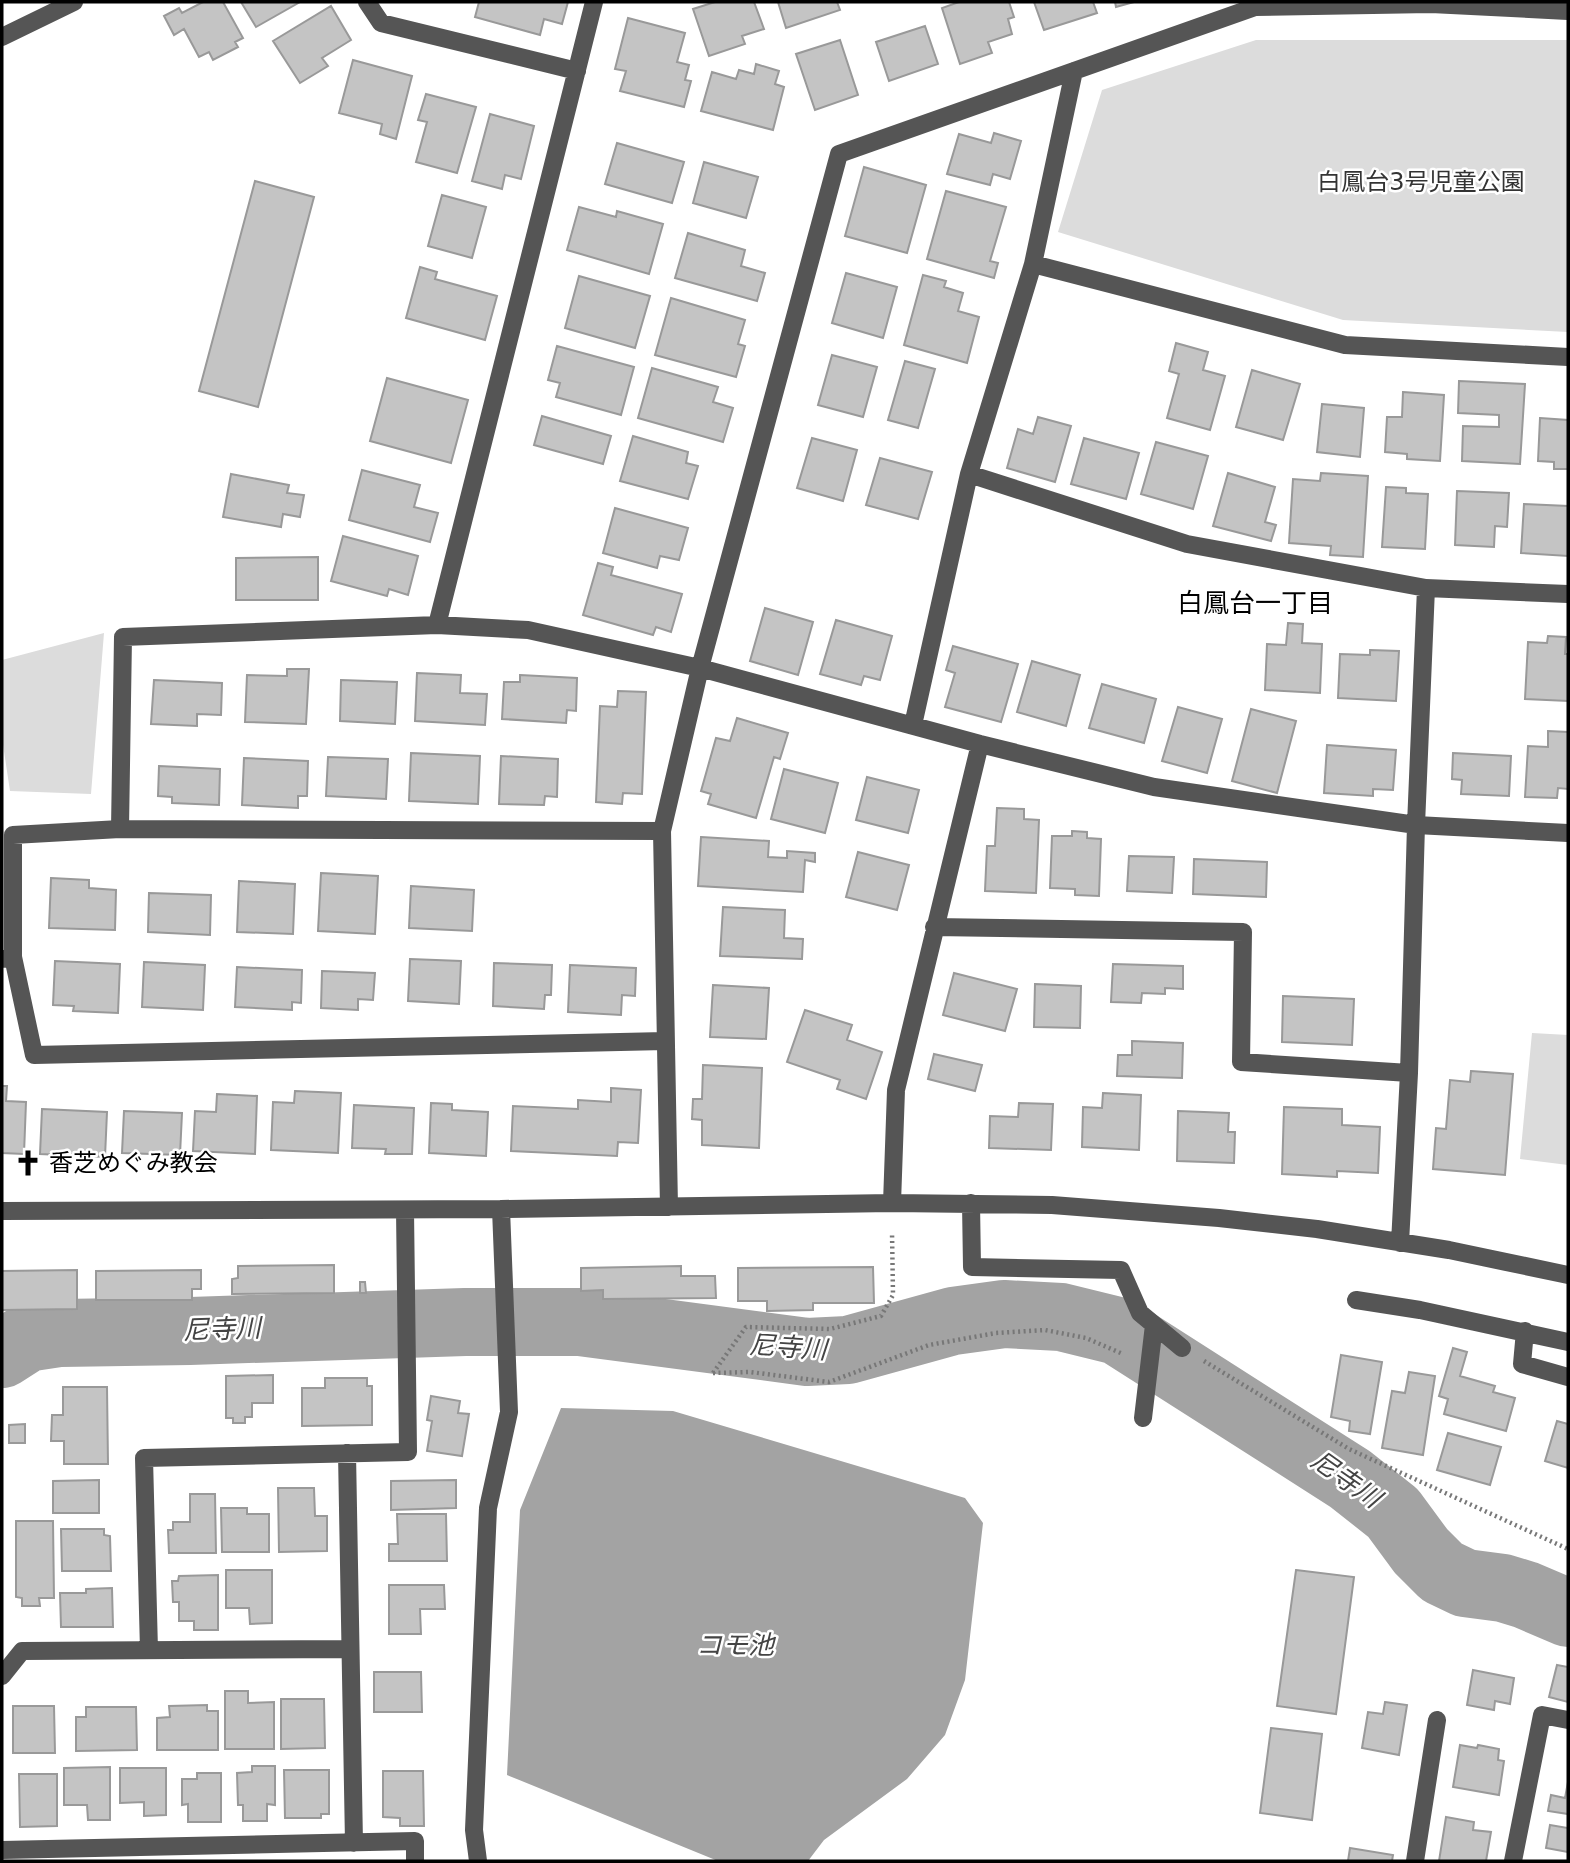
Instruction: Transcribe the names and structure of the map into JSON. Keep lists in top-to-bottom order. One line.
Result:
{"districts":["白鳳台一丁目"],"water":["尼寺川","コモ池"],"parks":["白鳳台3号児童公園"],"places":{"church":["香芝めぐみ教会"]}}
